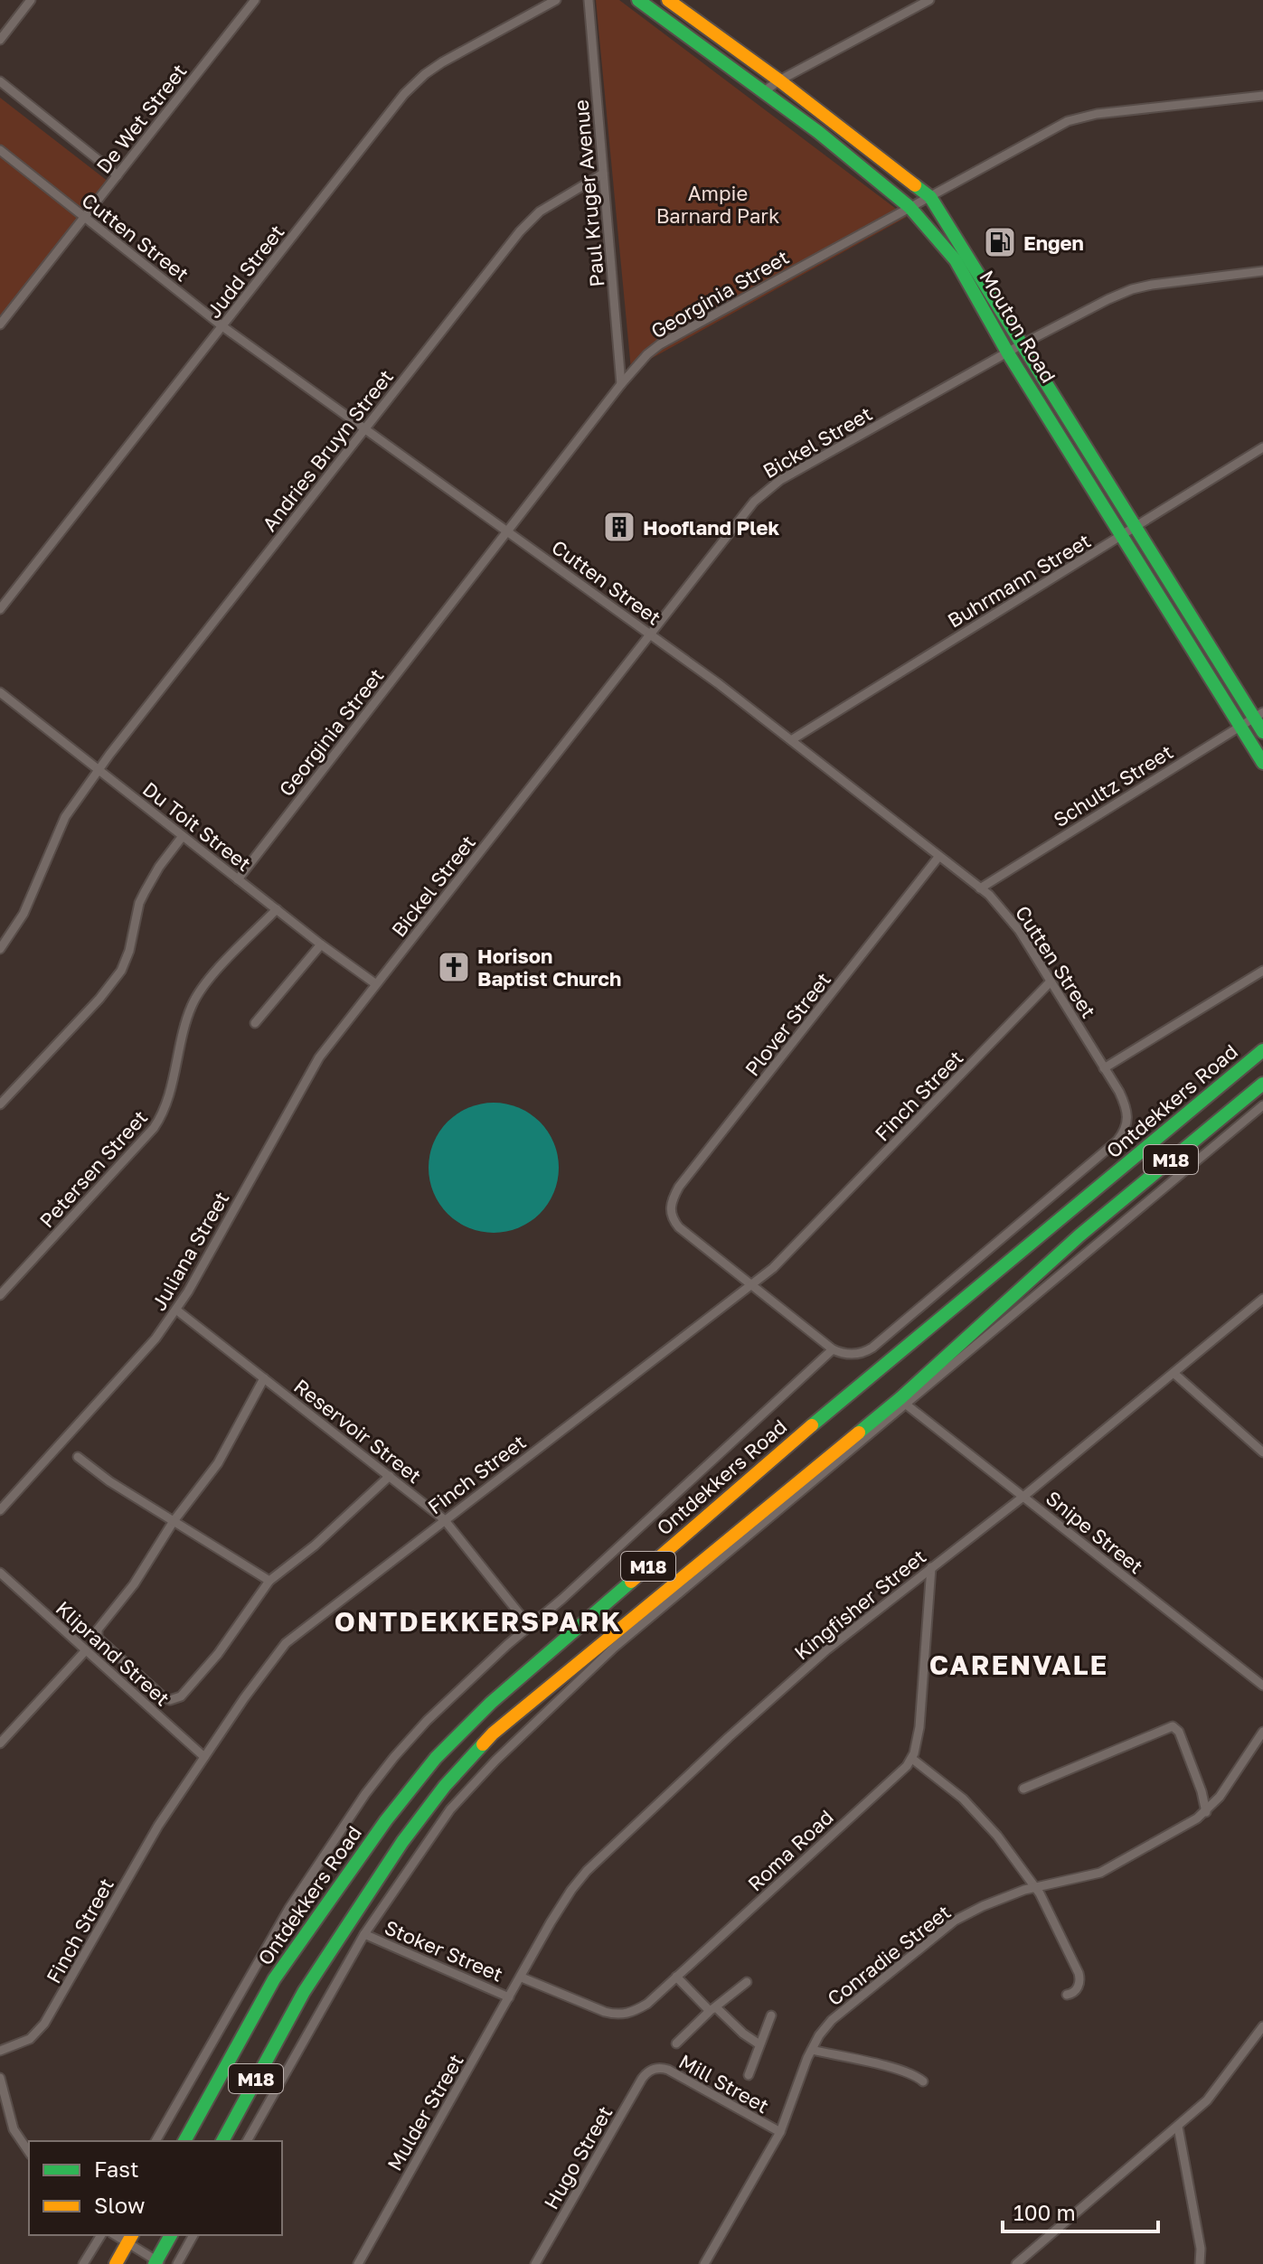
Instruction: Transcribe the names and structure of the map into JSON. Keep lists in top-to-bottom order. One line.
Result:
{"streets":{"main road":["Mouton Road","Ontdekkers Road","M18"],"street":["De Wet Street","Paul Kruger Avenue","Cutten Street","Judd Street","Georginia Street","Bickel Street","Andries Bruyn Street","Buhrmann Street","Schultz Street","Du Toit Street","Plover Street","Finch Street","Petersen Street","Juliana Street","Reservoir Street","Snipe Street","Kingfisher Street","Kliprand Street","Roma Road","Stoker Street","Conradie Street","Mill Street","Mulder Street","Hugo Street"]},"crossings":[["De Wet Street","Cutten Street"],["Paul Kruger Avenue","Georginia Street"],["Paul Kruger Avenue","Andries Bruyn Street"],["Cutten Street","Judd Street"],["Cutten Street","Georginia Street"],["Cutten Street","Bickel Street"],["Cutten Street","Andries Bruyn Street"],["Cutten Street","Buhrmann Street"],["Cutten Street","Schultz Street"],["Cutten Street","Plover Street"],["Cutten Street","Finch Street"],["Cutten Street","Ontdekkers Road"],["Georginia Street","Mouton Road"],["Georginia Street","Du Toit Street"],["Mouton Road","Bickel Street"],["Mouton Road","Buhrmann Street"],["Mouton Road","Schultz Street"],["Bickel Street","Du Toit Street"],["Bickel Street","Juliana Street"],["Andries Bruyn Street","Du Toit Street"],["Du Toit Street","Petersen Street"],["Du Toit Street","Juliana Street"],["Plover Street","Finch Street"],["Finch Street","Reservoir Street"],["Finch Street","Kliprand Street"],["Ontdekkers Road","Reservoir Street"],["Juliana Street","Reservoir Street"],["Snipe Street","Kingfisher Street"],["Kingfisher Street","Roma Road"],["Kingfisher Street","Mulder Street"],["Roma Road","Mulder Street"],["Stoker Street","Mulder Street"],["Conradie Street","Mill Street"],["Mill Street","Hugo Street"]],"districts":["ONTDEKKERSPARK","CARENVALE"],"parks":["Ampie Barnard Park"],"places":{"fuel station":["Engen"],"building":["Hoofland Plek"],"church":["Horison Baptist Church"]},"legend":["Fast","Slow"],"scale_bar":"100 m"}
